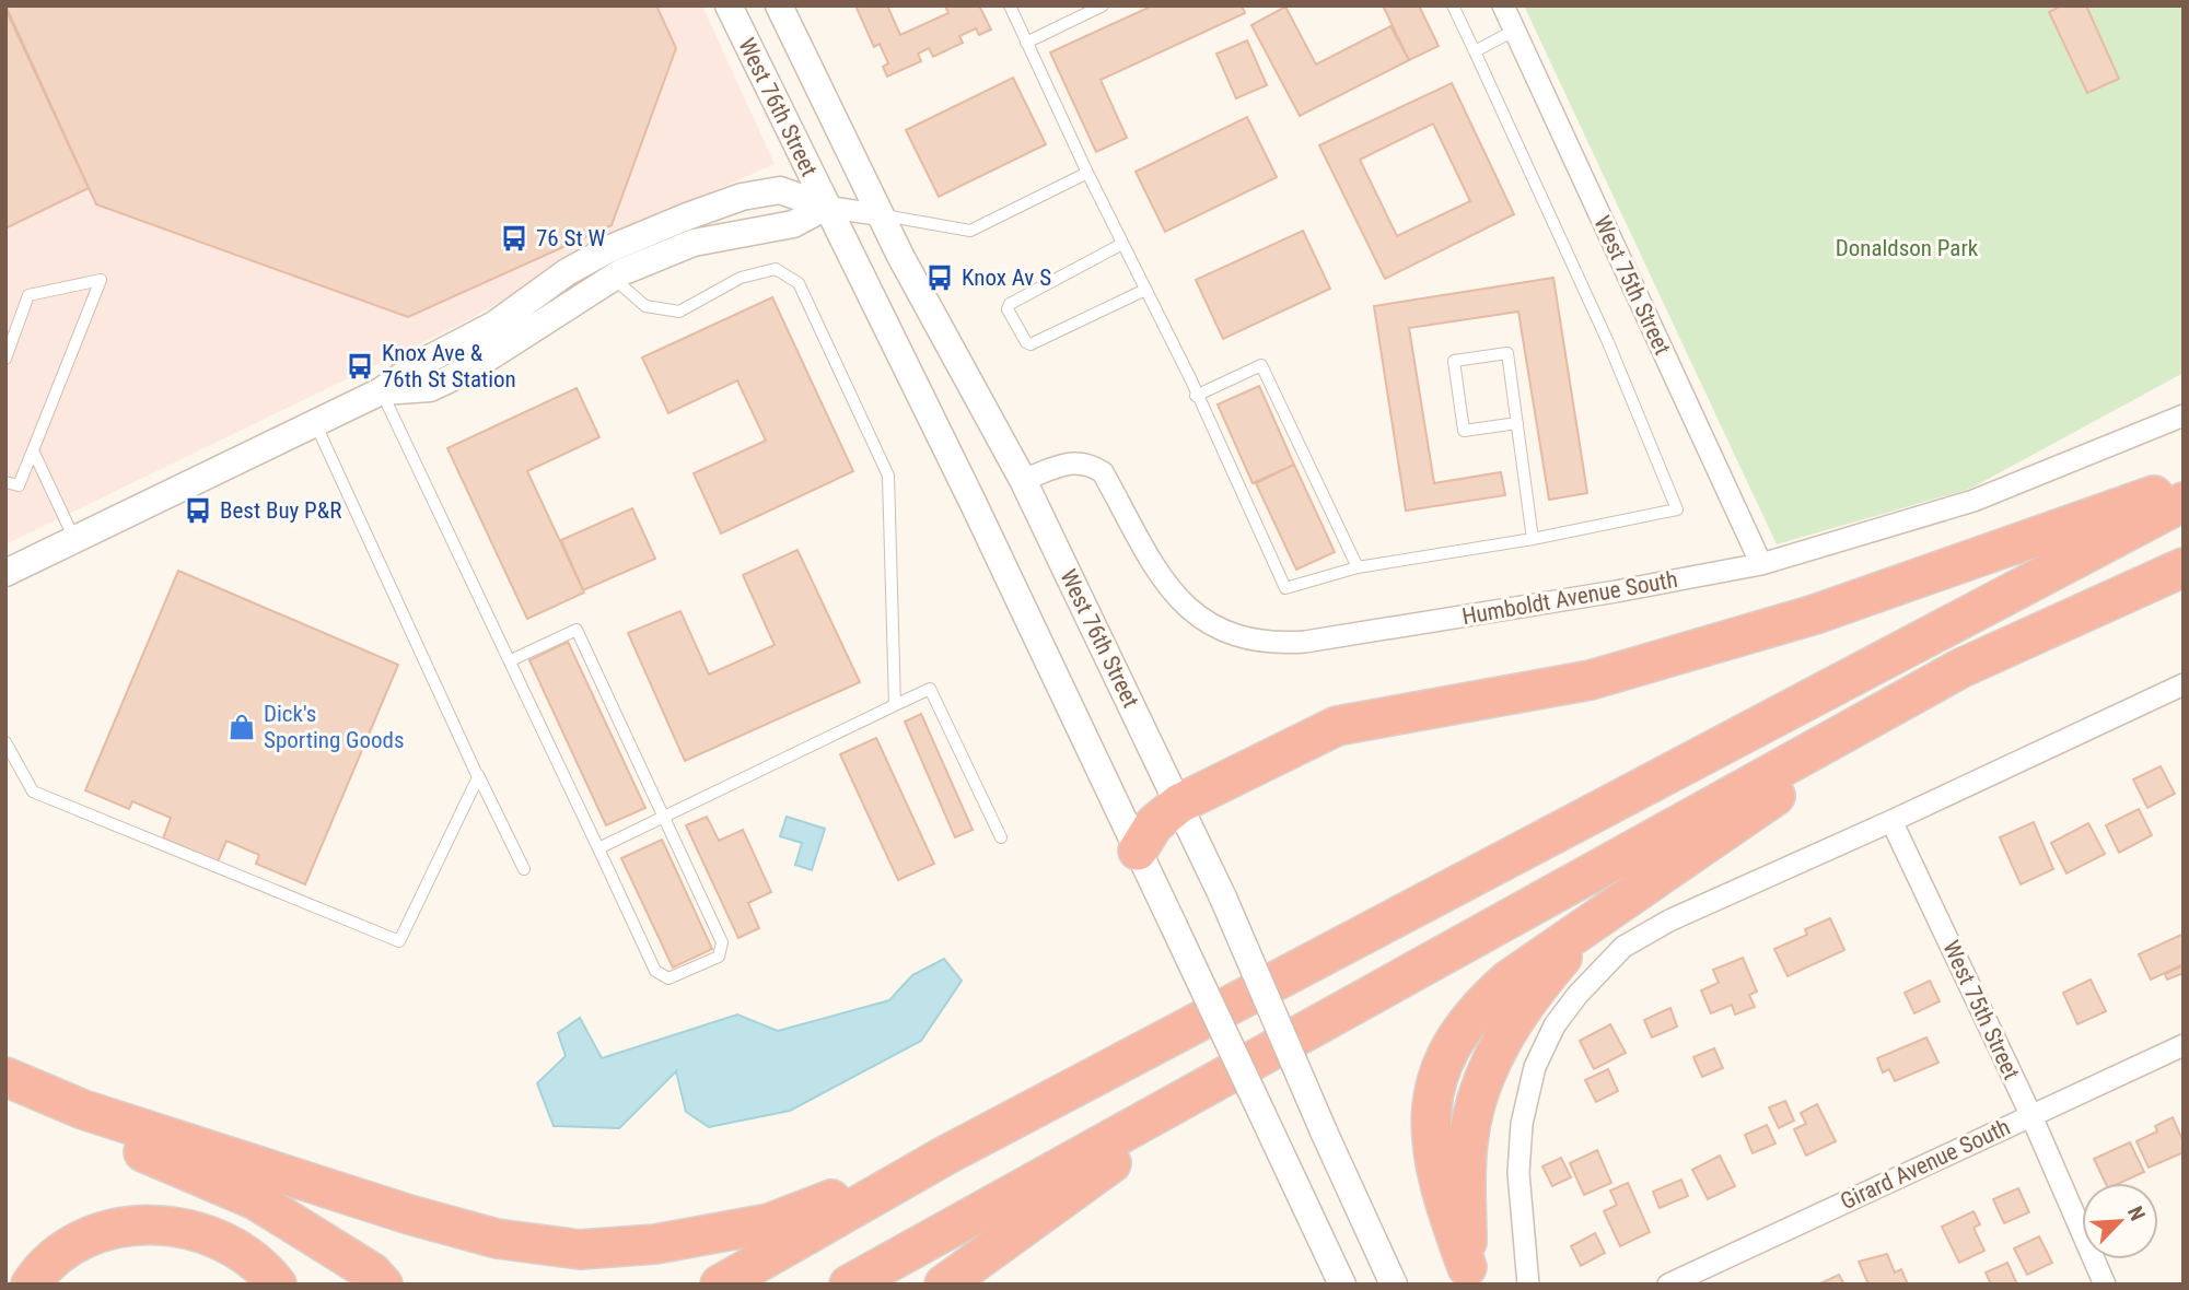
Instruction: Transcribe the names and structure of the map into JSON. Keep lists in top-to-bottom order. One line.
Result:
{"streets":{"street":["West 76th Street","West 75th Street","Humboldt Avenue South","Girard Avenue South"]},"crossings":[["West 76th Street","Humboldt Avenue South"],["West 75th Street","Humboldt Avenue South"],["West 75th Street","Girard Avenue South"]],"parks":["Donaldson Park"],"places":{"bus stop":["76 St W","Knox Av S","Knox Ave & 76th St Station","Best Buy P&R"],"shop":["Dick's Sporting Goods"]},"north":"top right"}
